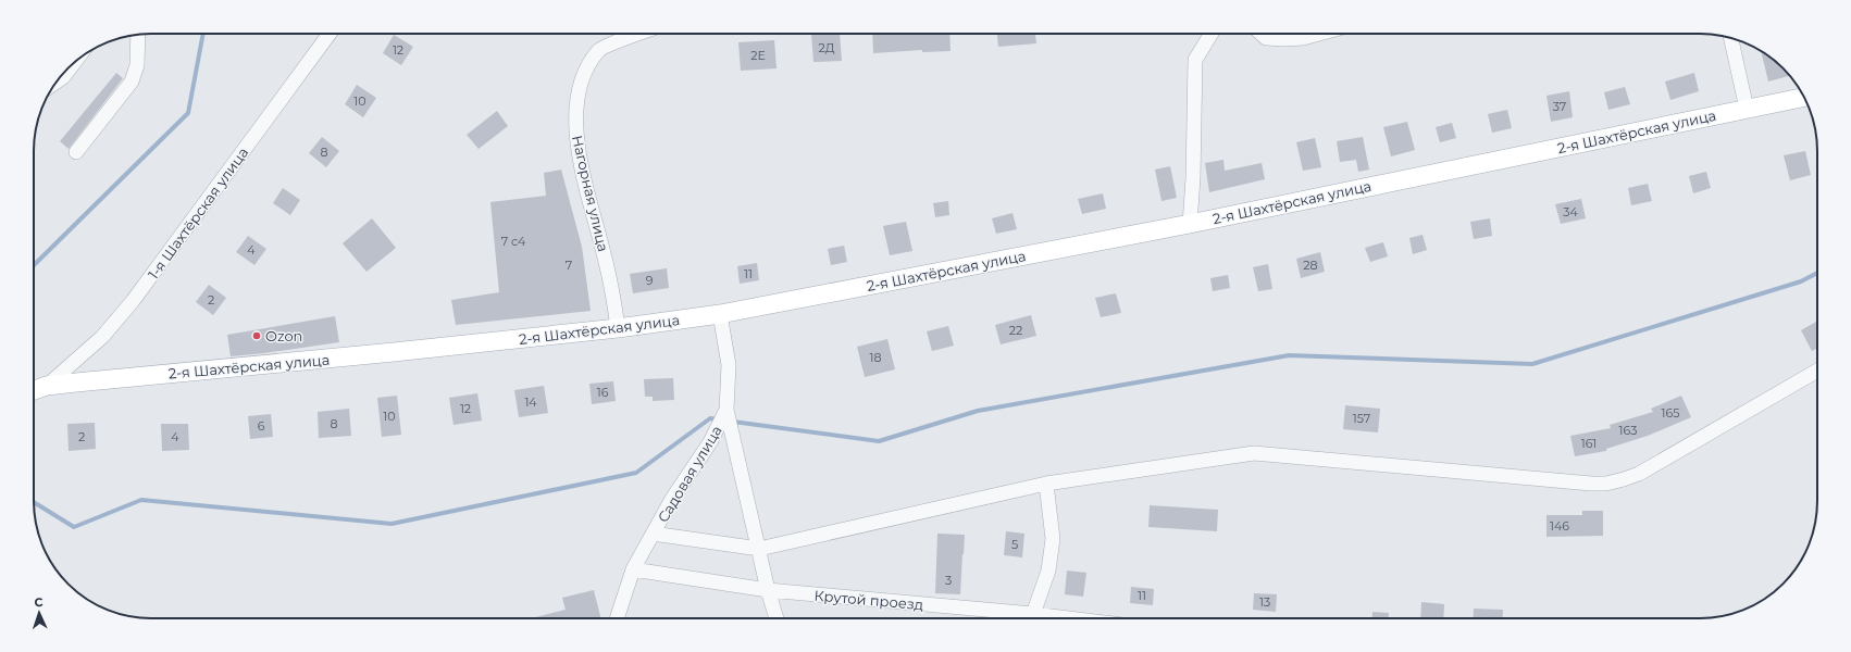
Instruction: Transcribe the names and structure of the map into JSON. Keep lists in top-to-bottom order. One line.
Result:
{"streets":{"main road":["2-я Шахтёрская улица"],"street":["Нагорная улица","1-я Шахтёрская улица","Садовая улица","Крутой проезд"]},"crossings":[["2-я Шахтёрская улица","Нагорная улица"],["2-я Шахтёрская улица","1-я Шахтёрская улица"],["2-я Шахтёрская улица","Садовая улица"],["Садовая улица","Крутой проезд"]],"places":["Ozon"],"house_numbers":["2Д","12","2Е","10","37","8","34","7 с4","4","7","28","11","9","2","22","18","16","14","12","165","10","157","8","6","163","2","4","161","146","5","3","11","13"],"north":"top"}
